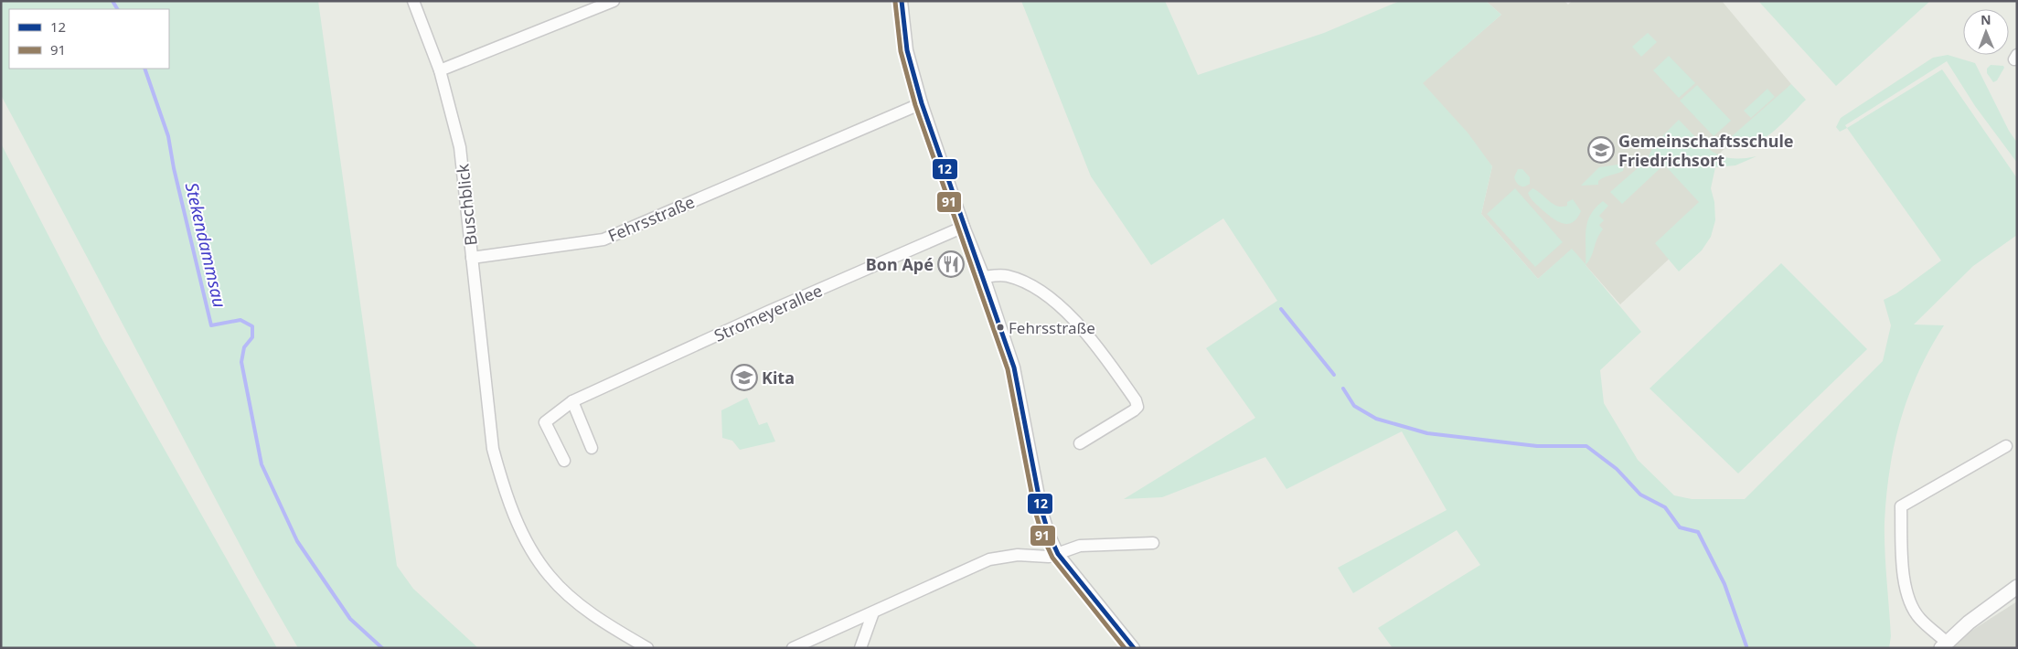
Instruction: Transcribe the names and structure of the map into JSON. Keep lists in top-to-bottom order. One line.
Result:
{"streets":{"street":["Buschblick","Fehrsstraße","Stromeyerallee"]},"crossings":[["Buschblick","Fehrsstraße"]],"water":["Stekendammsau"],"places":{"school or university":["Gemeinschaftsschule Friedrichsort","Kita"],"restaurant":["Bon Apé"],"other":["Fehrsstraße"]},"lines":["transit line 12","transit line 91"],"legend":["12","91"],"north":"top"}
